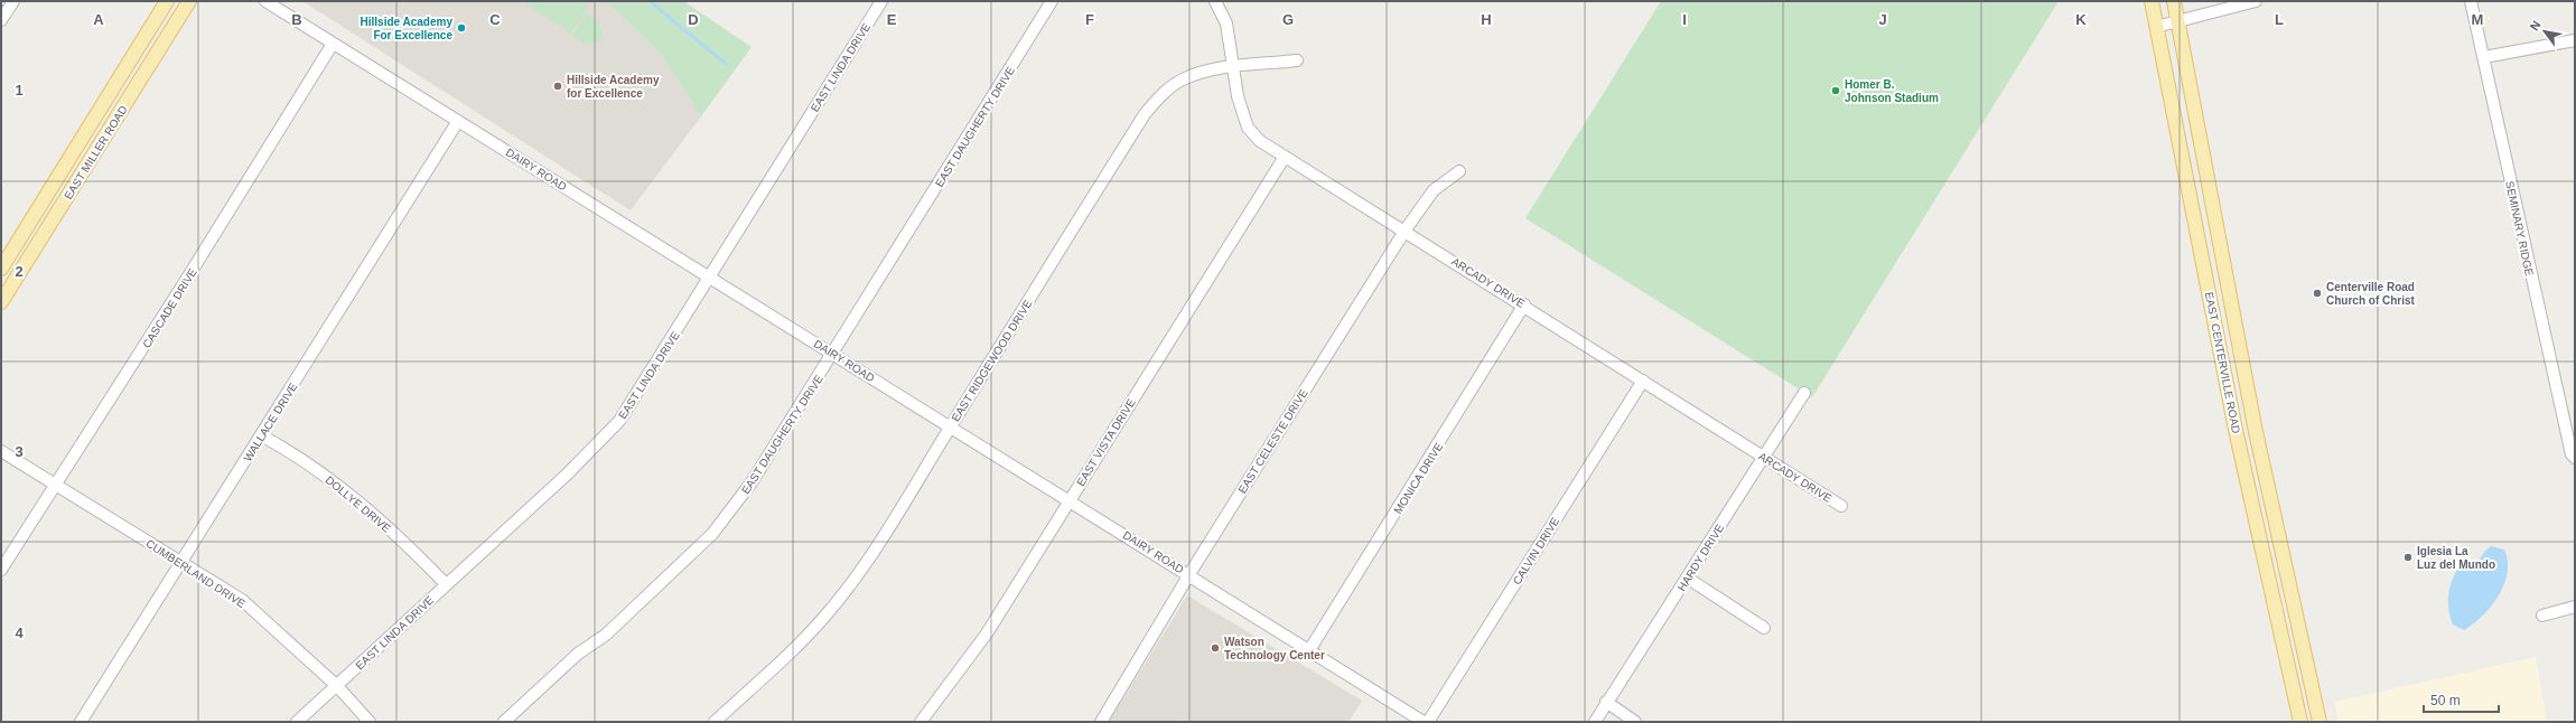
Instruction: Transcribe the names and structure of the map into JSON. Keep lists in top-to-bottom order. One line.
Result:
{"streets":{"main road":["EAST MILLER ROAD","EAST CENTERVILLE ROAD"],"street":["EAST LINDA DRIVE","EAST DAUGHERTY DRIVE","DAIRY ROAD","SEMINARY RIDGE","ARCADY DRIVE","CASCADE DRIVE","EAST RIDGEWOOD DRIVE","WALLACE DRIVE","EAST CELESTE DRIVE","EAST VISTA DRIVE","MONICA DRIVE","DOLLYE DRIVE","CALVIN DRIVE","HARDY DRIVE","CUMBERLAND DRIVE"]},"crossings":[["EAST LINDA DRIVE","DAIRY ROAD"],["EAST LINDA DRIVE","DOLLYE DRIVE"],["EAST LINDA DRIVE","CUMBERLAND DRIVE"],["EAST DAUGHERTY DRIVE","DAIRY ROAD"],["DAIRY ROAD","CASCADE DRIVE"],["DAIRY ROAD","EAST RIDGEWOOD DRIVE"],["DAIRY ROAD","WALLACE DRIVE"],["DAIRY ROAD","EAST CELESTE DRIVE"],["DAIRY ROAD","EAST VISTA DRIVE"],["DAIRY ROAD","MONICA DRIVE"],["ARCADY DRIVE","EAST RIDGEWOOD DRIVE"],["ARCADY DRIVE","EAST CELESTE DRIVE"],["ARCADY DRIVE","EAST VISTA DRIVE"],["ARCADY DRIVE","MONICA DRIVE"],["ARCADY DRIVE","CALVIN DRIVE"],["ARCADY DRIVE","HARDY DRIVE"],["CASCADE DRIVE","CUMBERLAND DRIVE"],["WALLACE DRIVE","DOLLYE DRIVE"],["WALLACE DRIVE","CUMBERLAND DRIVE"]],"places":["Hillside Academy For Excellence","Hillside Academy for Excellence","Homer B. Johnson Stadium","Centerville Road Church of Christ","Iglesia La Luz del Mundo","Watson Technology Center"],"scale_bar":"50 m","north":"top left","grid":{"columns":["A","B","C","D","E","F","G","H","I","J","K","L","M"],"rows":["1","2","3","4"]}}
